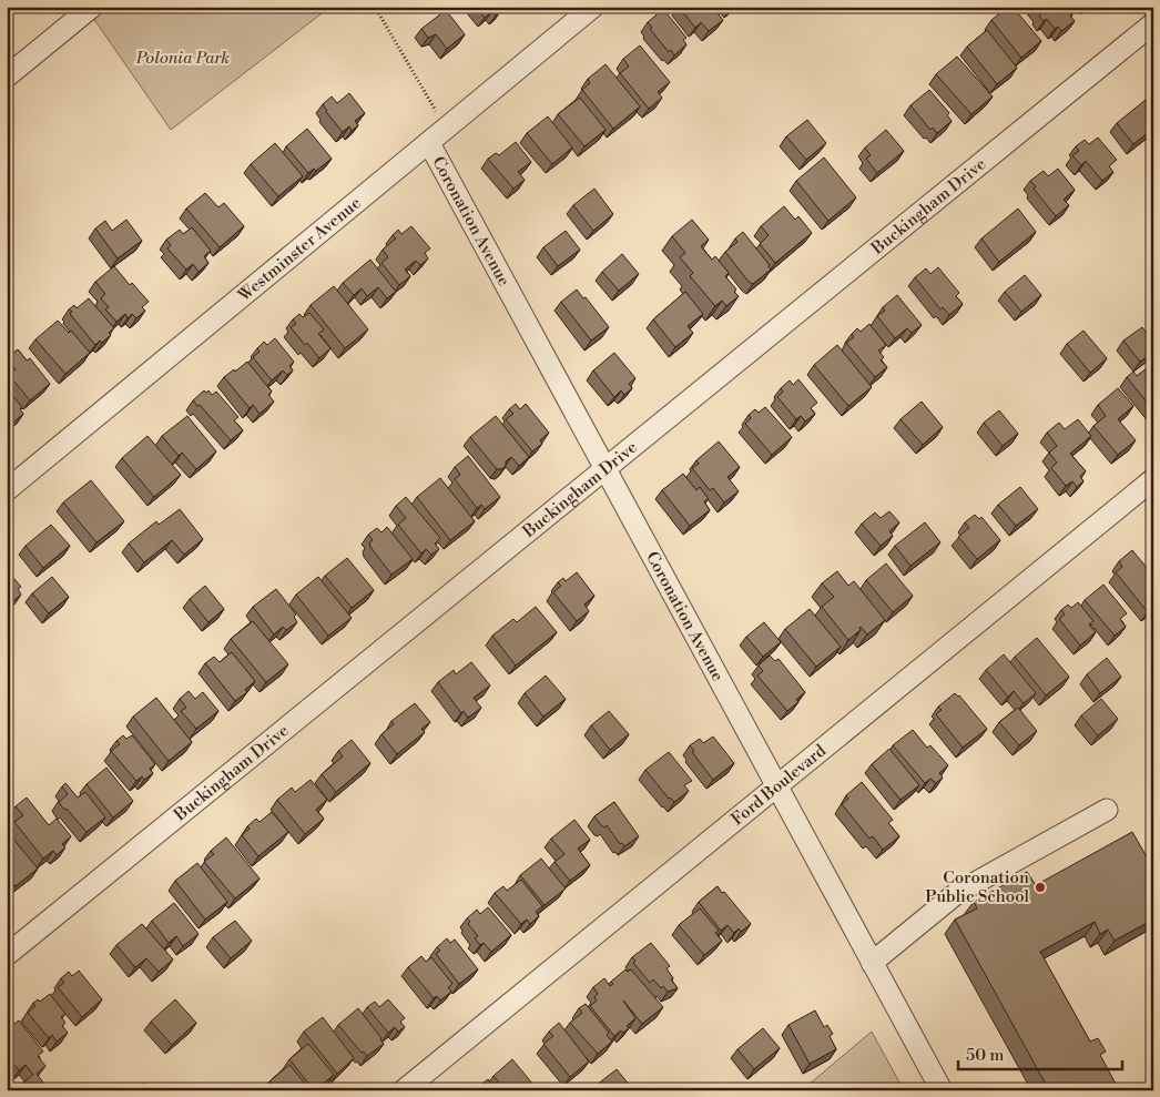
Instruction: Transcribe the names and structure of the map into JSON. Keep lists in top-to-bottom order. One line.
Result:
{"streets":{"street":["Buckingham Drive","Coronation Avenue","Westminster Avenue","Ford Boulevard"]},"crossings":[["Buckingham Drive","Coronation Avenue"],["Coronation Avenue","Westminster Avenue"],["Coronation Avenue","Ford Boulevard"]],"parks":["Polonia Park"],"places":["Coronation Public School"],"scale_bar":"50 m"}
